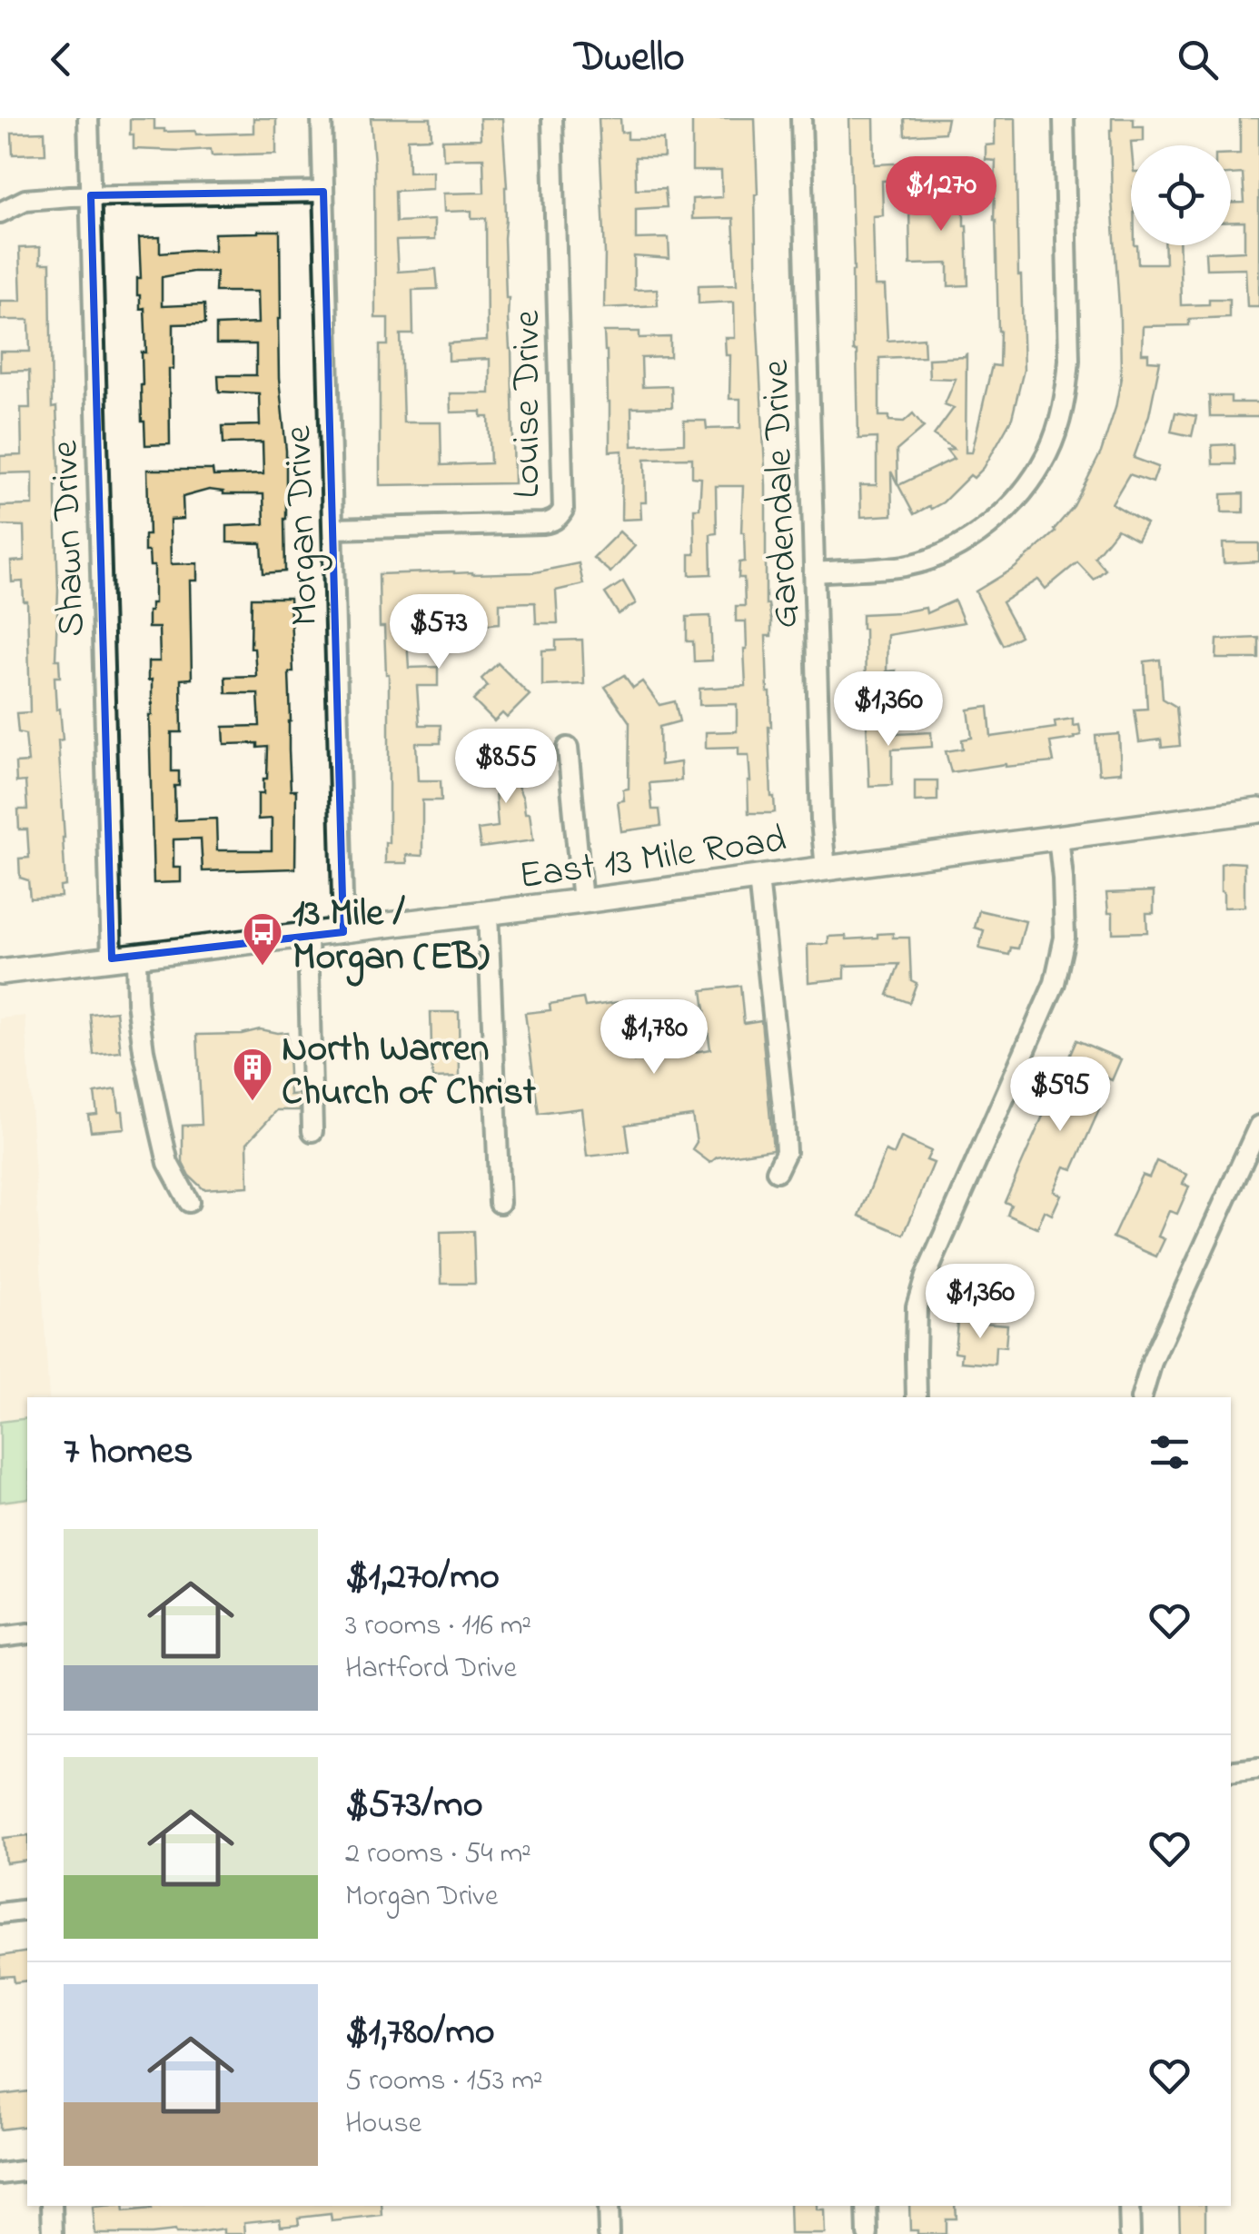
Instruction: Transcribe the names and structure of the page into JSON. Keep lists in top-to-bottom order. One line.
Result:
{"streets":{"main road":["East 13 Mile Road"],"street":["Louise Drive","Gardendale Drive","Morgan Drive","Shawn Drive"]},"crossings":[["Louise Drive","Morgan Drive"],["Gardendale Drive","East 13 Mile Road"],["Morgan Drive","East 13 Mile Road"],["Shawn Drive","East 13 Mile Road"]],"places":{"bus stop":["13 Mile / Morgan (EB)"],"building":["North Warren Church of Christ"]},"page":{"header":"Dwello","price":["$1,270","$573","$1,360","$855","$1,780","$595","$1,360"],"heading":"7 homes","list":[{"name":"$1,270/mo","note":"3 rooms · 116 m² · Hartford Drive"},{"name":"$573/mo","note":"2 rooms · 54 m² · Morgan Drive"},{"name":"$1,780/mo","note":"5 rooms · 153 m² · House"}]}}
